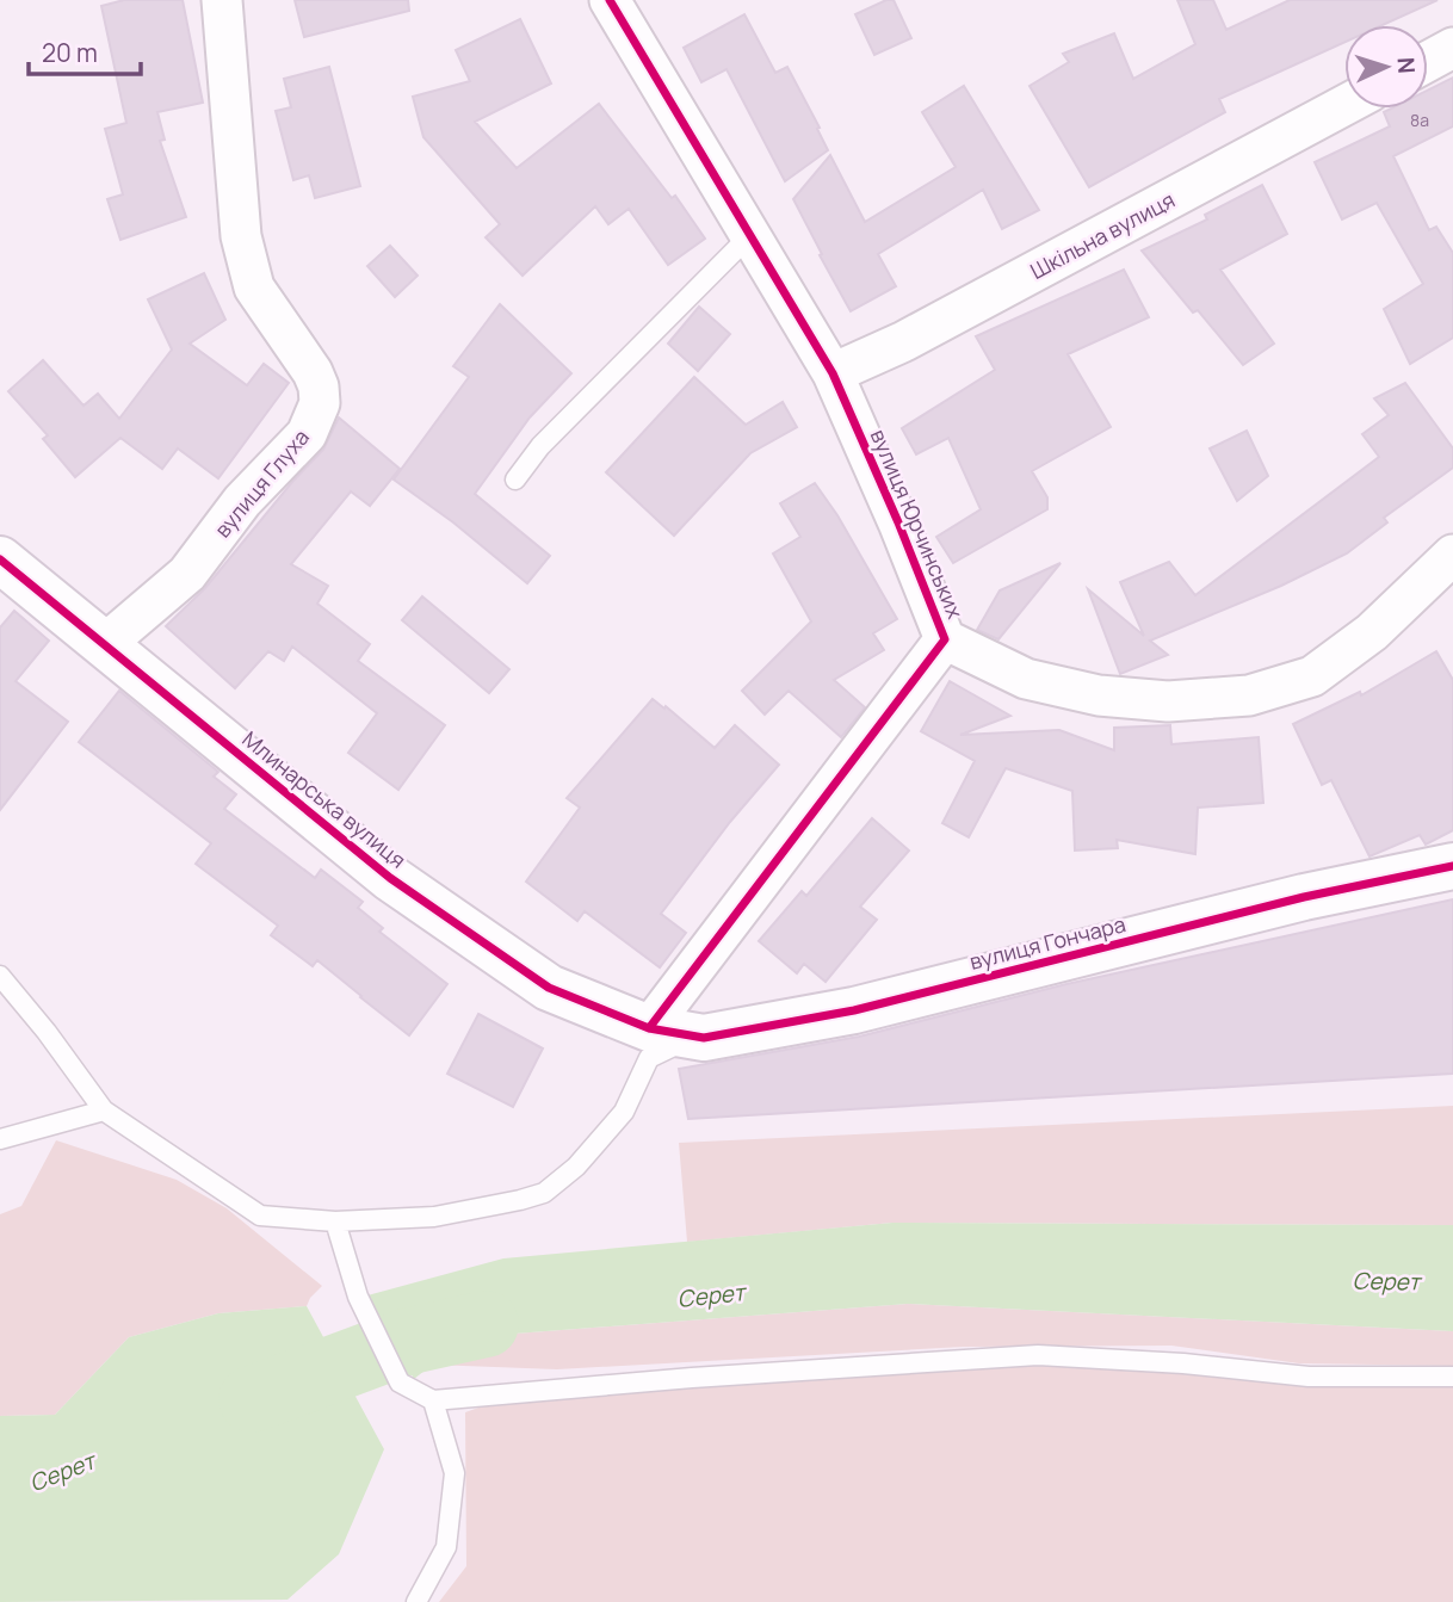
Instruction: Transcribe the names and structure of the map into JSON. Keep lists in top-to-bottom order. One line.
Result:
{"streets":{"street":["Шкільна вулиця","вулиця Глуха","вулиця Юрчинських","Млинарська вулиця","вулиця Гончара"]},"crossings":[["Шкільна вулиця","вулиця Юрчинських"],["вулиця Глуха","Млинарська вулиця"],["вулиця Юрчинських","Млинарська вулиця"],["вулиця Юрчинських","вулиця Гончара"],["Млинарська вулиця","вулиця Гончара"]],"water":["Серет"],"house_numbers":["8а"],"scale_bar":"20 m","north":"right"}
